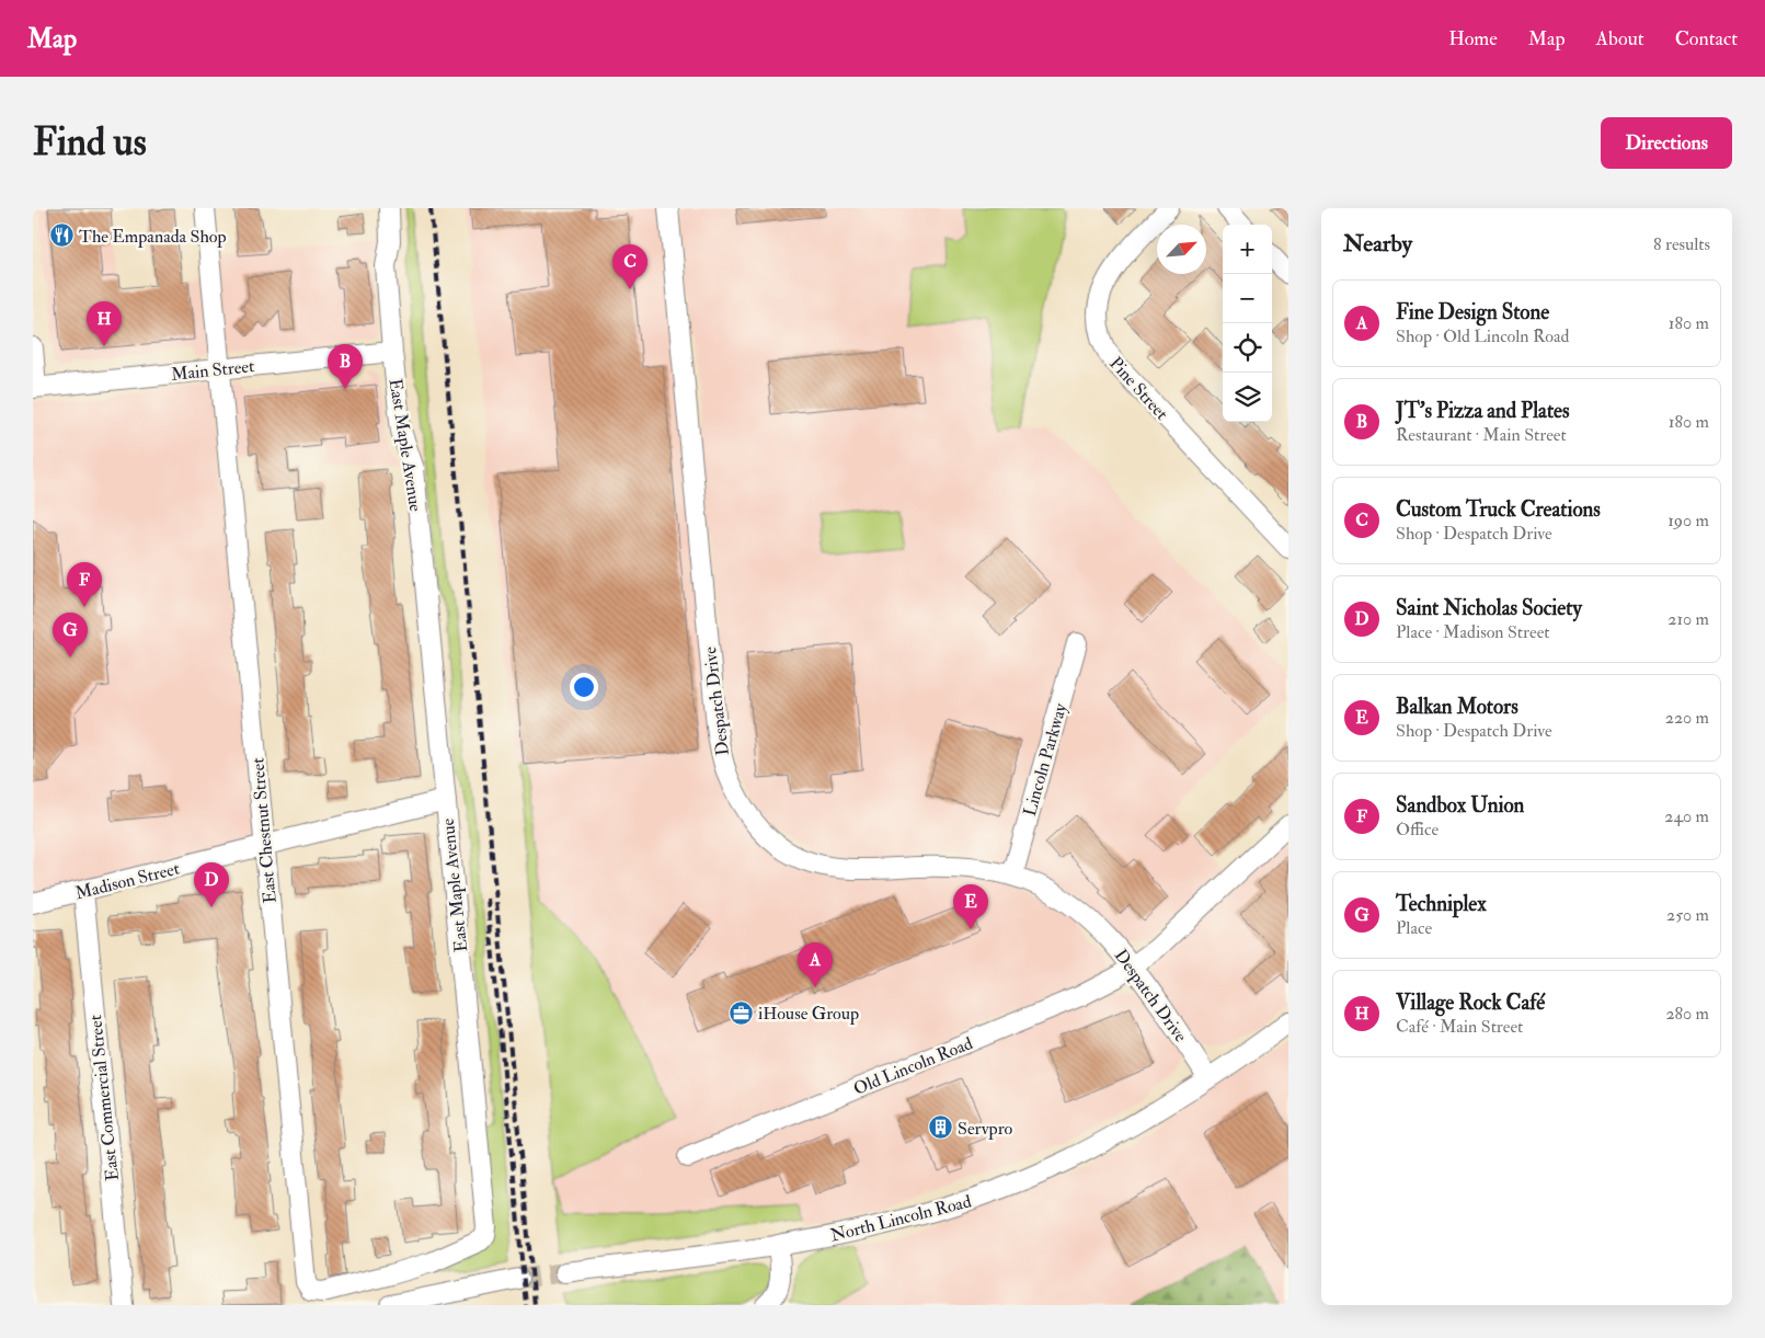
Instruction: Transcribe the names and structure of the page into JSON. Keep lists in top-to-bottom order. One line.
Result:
{"streets":{"street":["Main Street","Pine Street","East Maple Avenue","Despatch Drive","Lincoln Parkway","East Chestnut Street","Madison Street","Old Lincoln Road","East Commercial Street","North Lincoln Road"]},"crossings":[["Main Street","East Maple Avenue"],["Main Street","East Chestnut Street"],["East Maple Avenue","East Chestnut Street"],["East Maple Avenue","Madison Street"],["Despatch Drive","Lincoln Parkway"],["Despatch Drive","Old Lincoln Road"],["Despatch Drive","North Lincoln Road"],["East Chestnut Street","Madison Street"],["Madison Street","East Commercial Street"]],"places":{"restaurant":["The Empanada Shop"],"office":["iHouse Group"],"building":["Servpro"]},"north":"top right","page":{"header":"Map","nav":["Home","Map","About","Contact"],"buttons":"Directions","title":"Find us","heading":["Nearby","8 results"],"map_buttons":["+","−"],"pins":["C","H","B","F","G","D","E","A"],"list":[{"mark":"A","name":"Fine Design Stone","note":"Shop · Old Lincoln Road","value":"180 m"},{"mark":"B","name":"JT's Pizza and Plates","note":"Restaurant · Main Street","value":"180 m"},{"mark":"C","name":"Custom Truck Creations","note":"Shop · Despatch Drive","value":"190 m"},{"mark":"D","name":"Saint Nicholas Society","note":"Place · Madison Street","value":"210 m"},{"mark":"E","name":"Balkan Motors","note":"Shop · Despatch Drive","value":"220 m"},{"mark":"F","name":"Sandbox Union","note":"Office","value":"240 m"},{"mark":"G","name":"Techniplex","note":"Place","value":"250 m"},{"mark":"H","name":"Village Rock Café","note":"Café · Main Street","value":"280 m"}]}}
